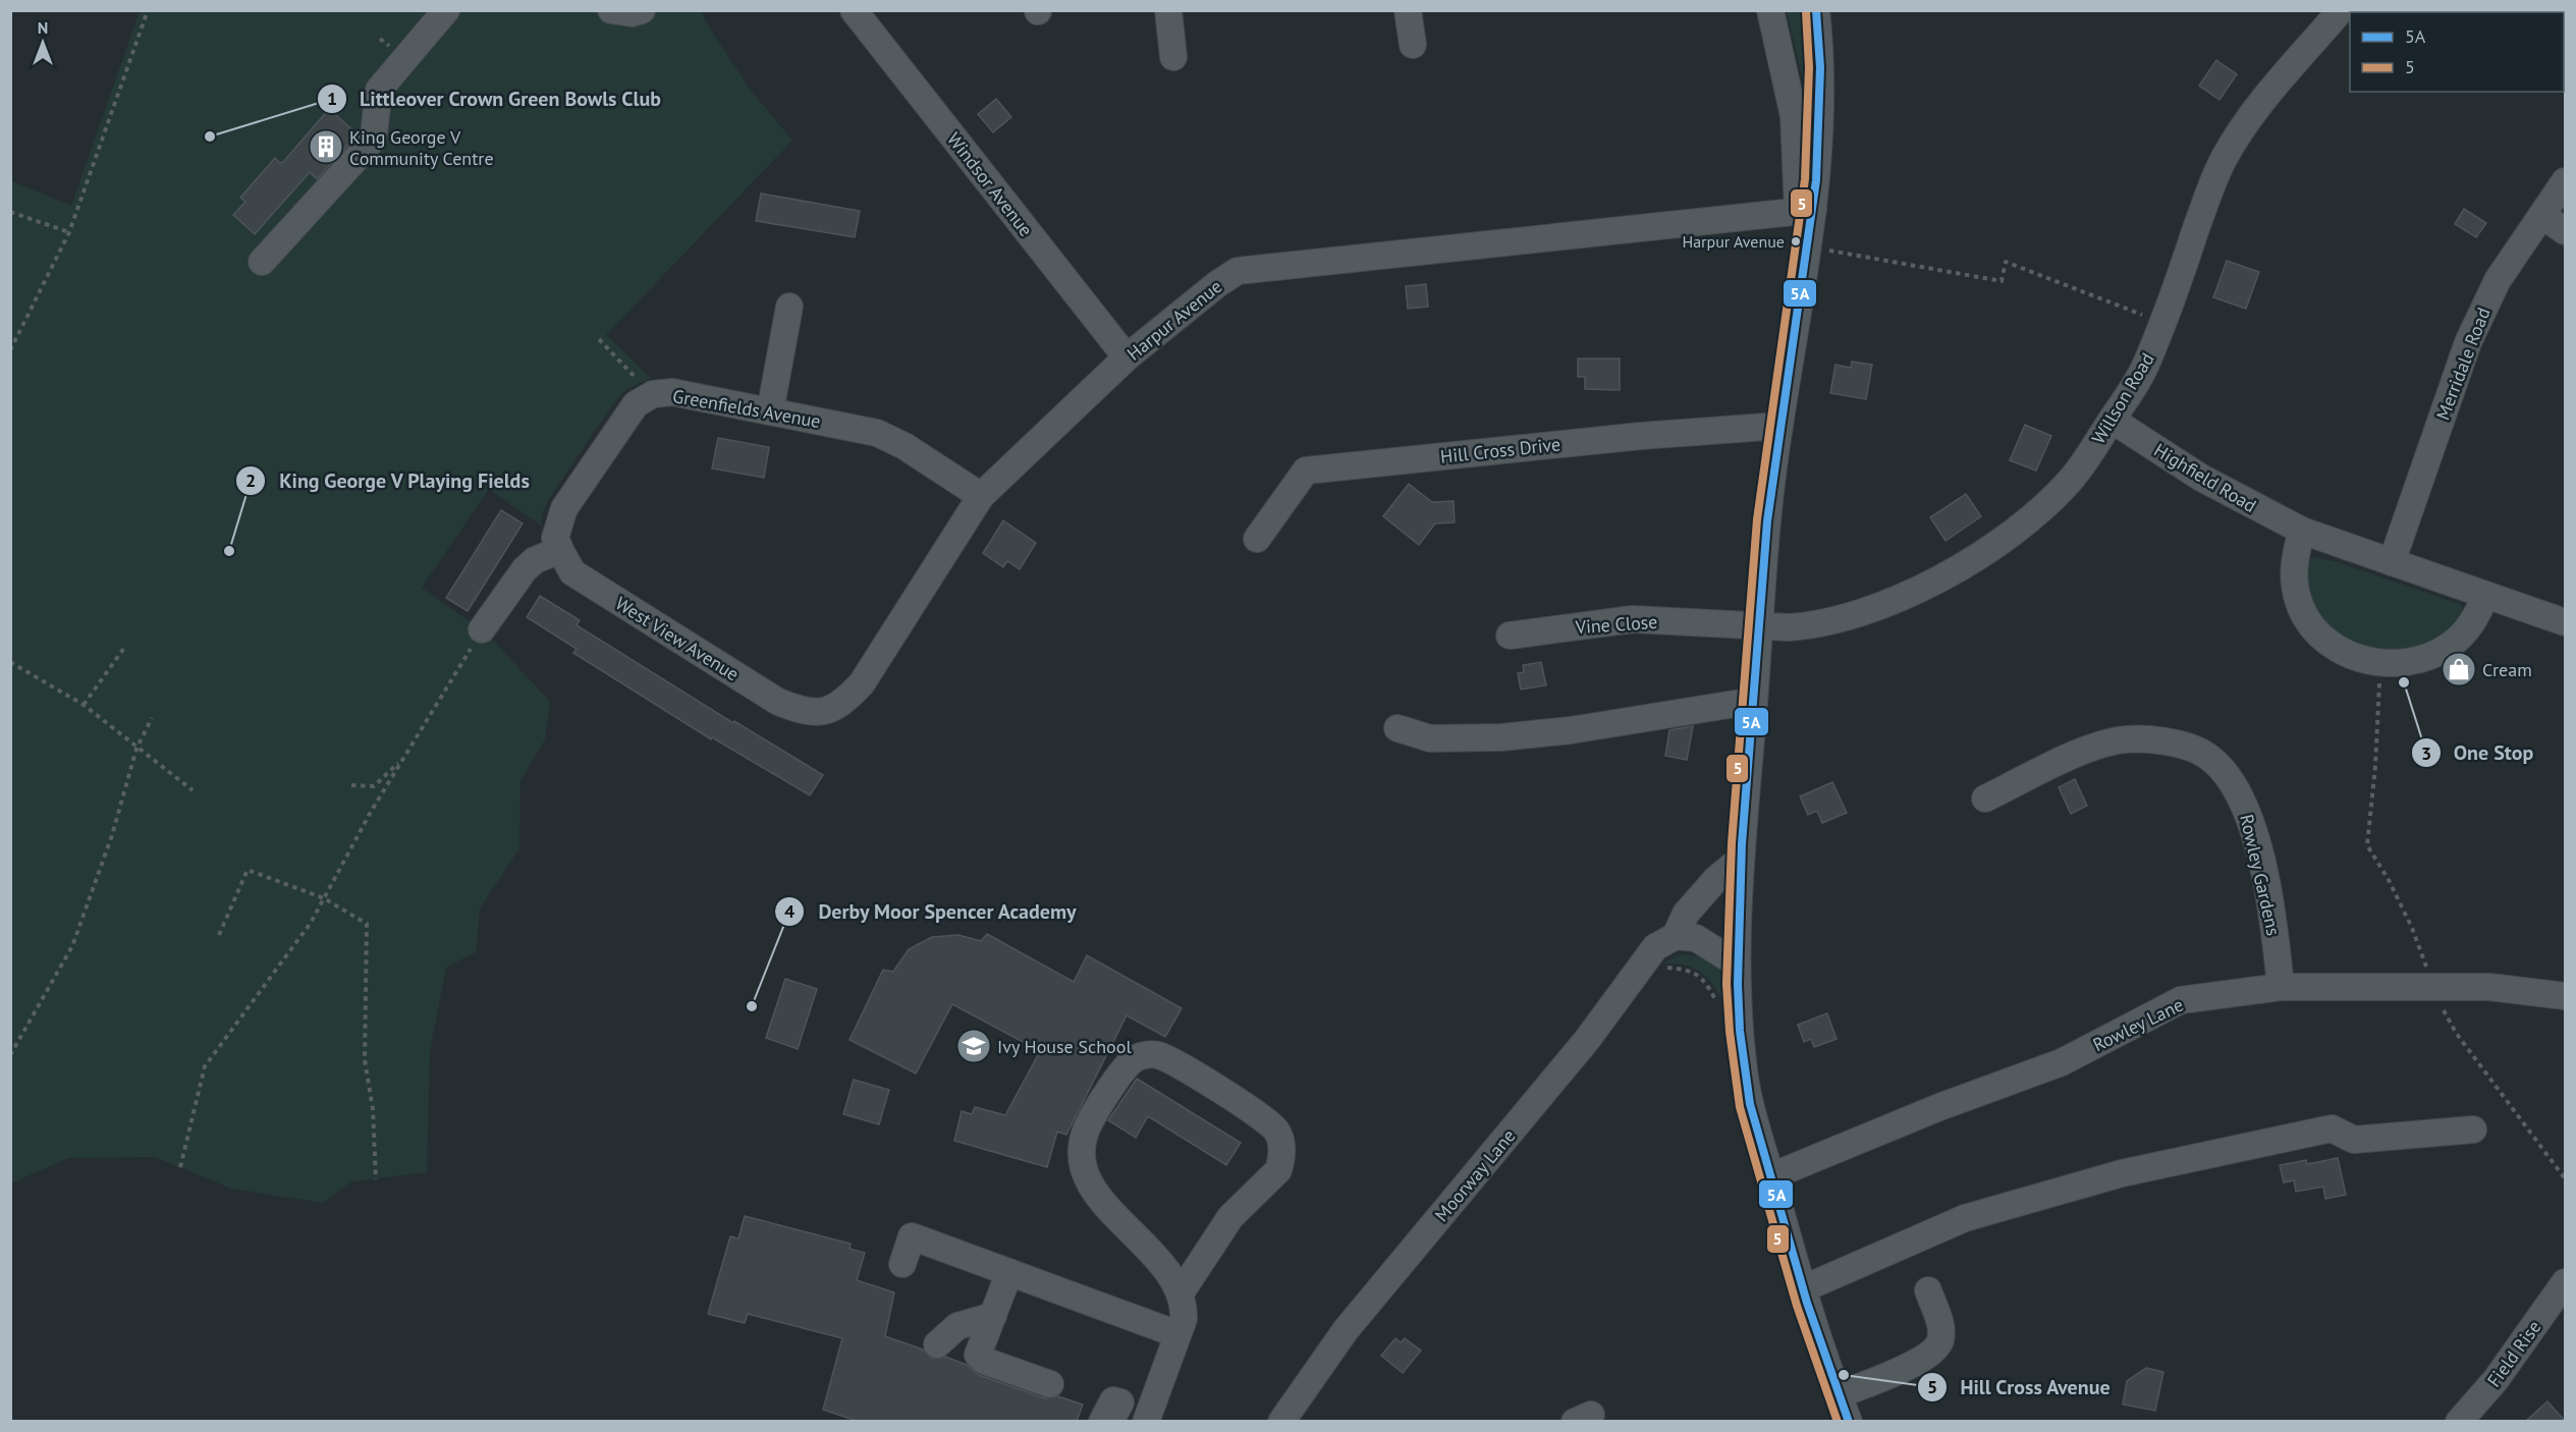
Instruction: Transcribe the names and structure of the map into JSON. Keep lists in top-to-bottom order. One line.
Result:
{"streets":{"street":["Windsor Avenue","Harpur Avenue","Merridale Road","Willson Road","Greenfields Avenue","Hill Cross Drive","Highfield Road","Vine Close","West View Avenue","Rowley Gardens","Rowley Lane","Moorway Lane","Field Rise"]},"crossings":[["Windsor Avenue","Harpur Avenue"],["Harpur Avenue","Greenfields Avenue"],["Harpur Avenue","West View Avenue"],["Merridale Road","Highfield Road"],["Willson Road","Highfield Road"],["Willson Road","Vine Close"],["Greenfields Avenue","West View Avenue"],["Rowley Gardens","Rowley Lane"]],"places":{"other":["Littleover Crown Green Bowls Club","Harpur Avenue","King George V Playing Fields","One Stop","Derby Moor Spencer Academy","Hill Cross Avenue"],"building":["King George V Community Centre"],"shop":["Cream"],"school or university":["Ivy House School"]},"lines":["transit line 5A","transit line 5"],"legend":["5A","5"],"north":"top"}
